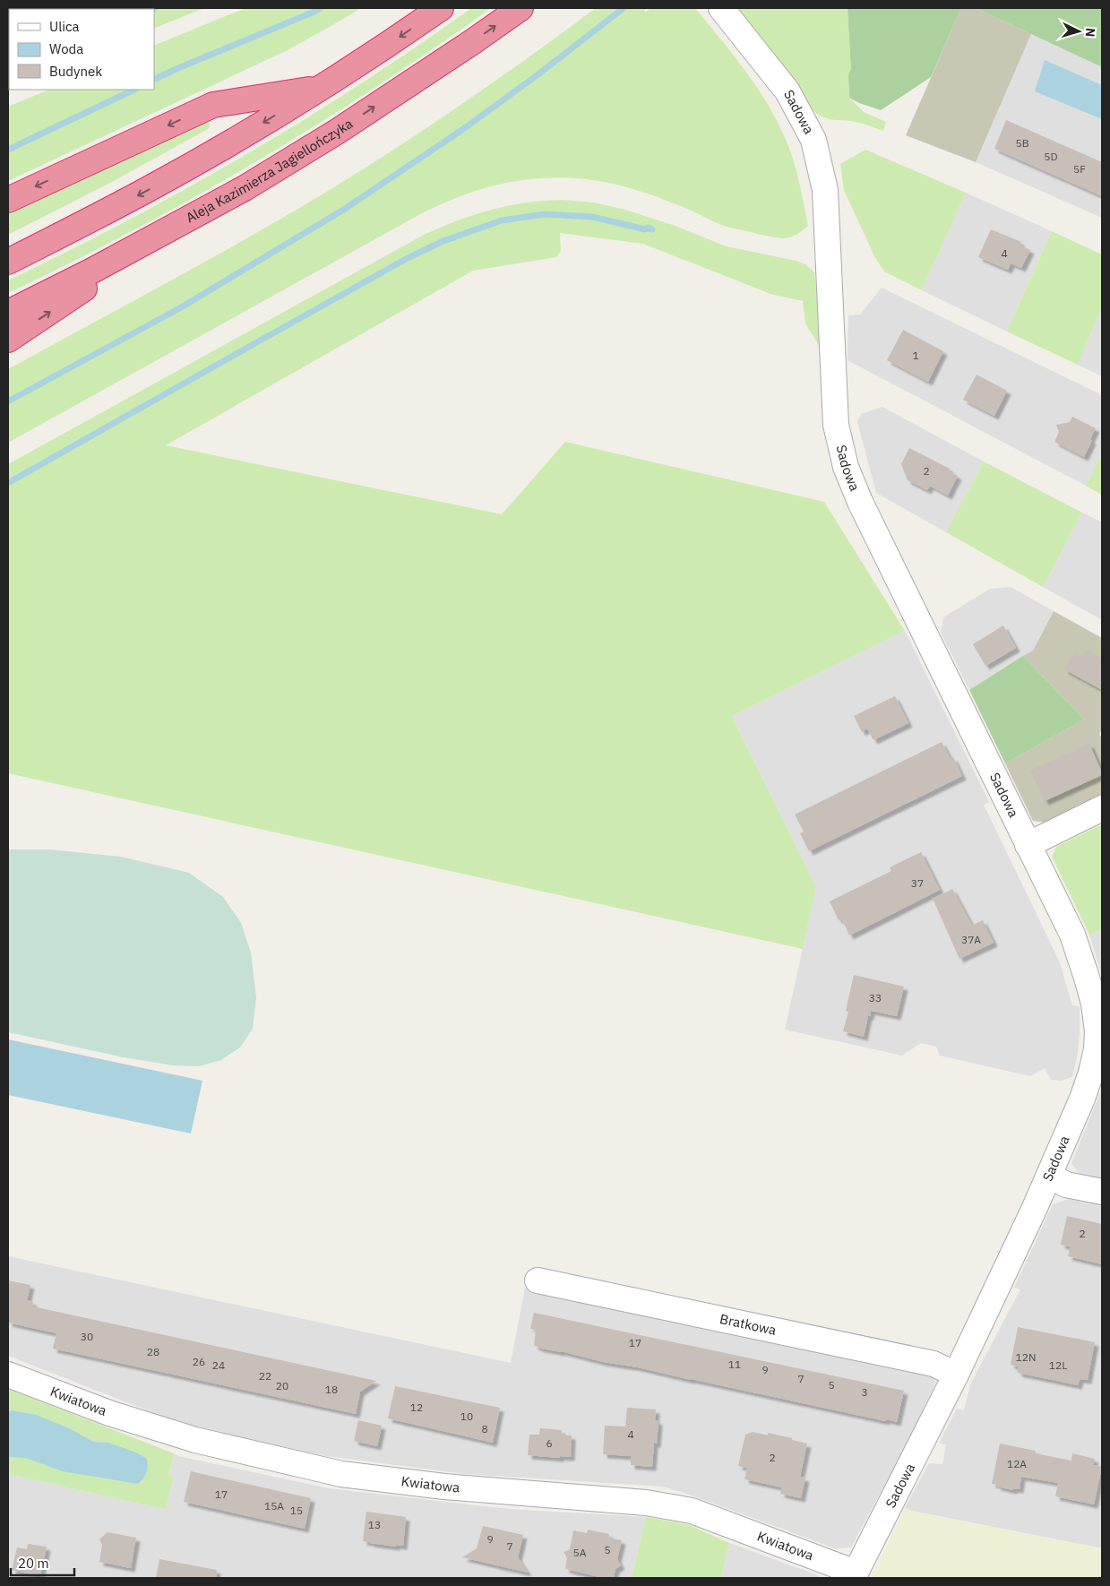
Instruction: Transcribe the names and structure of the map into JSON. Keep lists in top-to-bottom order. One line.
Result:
{"streets":{"highway":["Aleja Kazimierza Jagiellończyka"],"street":["Sadowa","Bratkowa","Kwiatowa"]},"crossings":[["Sadowa","Bratkowa"],["Sadowa","Kwiatowa"]],"house_numbers":["5B","5D","5F","4","1","2","37","37A","33","2","30","17","28","12N","26","11","24","12L","9","22","7","5","20","18","3","12","10","8","4","6","2","12A","17","15A","15","13","9","7","5","5A"],"legend":["Ulica","Woda","Budynek"],"scale_bar":"20 m","north":"right"}
